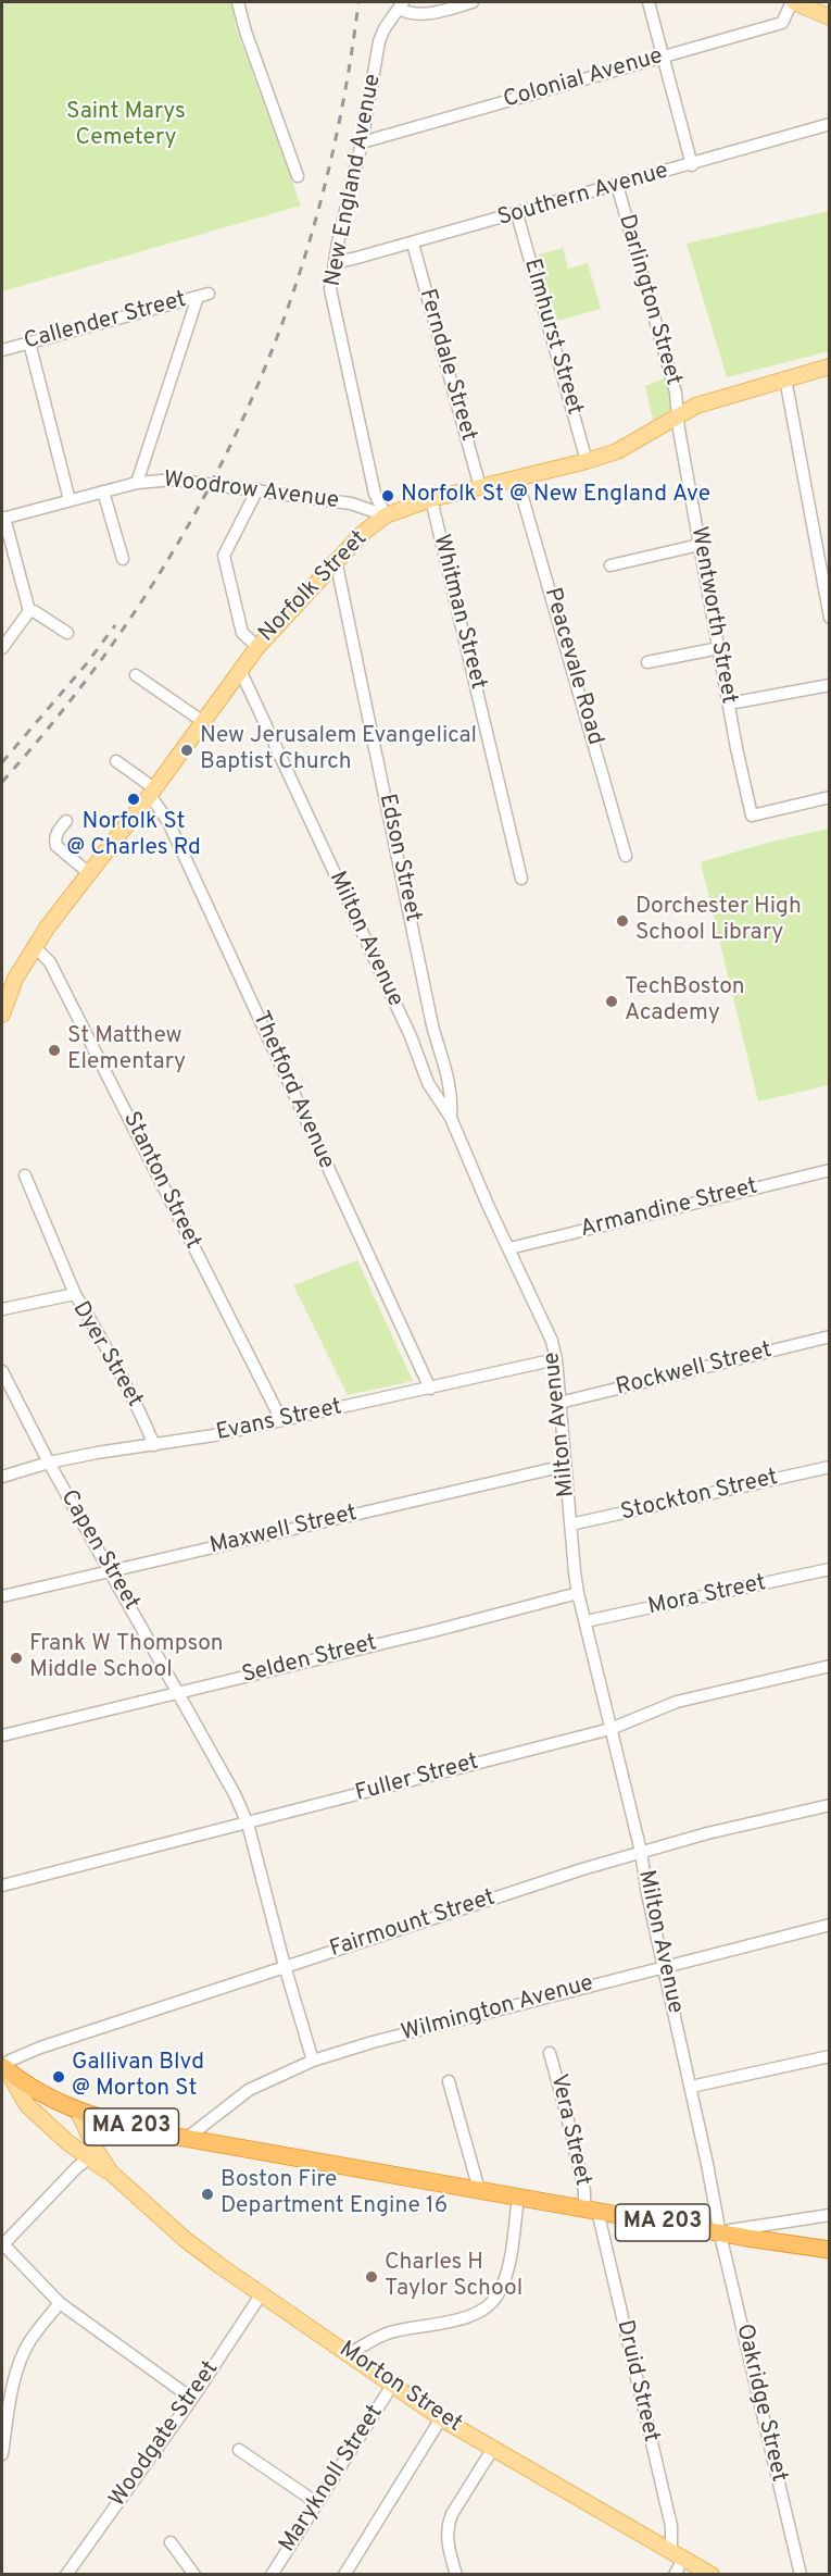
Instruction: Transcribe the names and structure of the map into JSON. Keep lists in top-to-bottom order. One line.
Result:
{"streets":{"highway":["MA 203"],"main road":["Norfolk Street","Morton Street"],"street":["Colonial Avenue","New England Avenue","Southern Avenue","Darlington Street","Callender Street","Elmhurst Street","Ferndale Street","Woodrow Avenue","Whitman Street","Wentworth Street","Peacevale Road","Edson Street","Milton Avenue","Thetford Avenue","Stanton Street","Armandine Street","Dyer Street","Rockwell Street","Evans Street","Stockton Street","Maxwell Street","Capen Street","Mora Street","Selden Street","Fuller Street","Fairmount Street","Wilmington Avenue","Vera Street","Druid Street","Oakridge Street","Woodgate Street","Maryknoll Street"]},"crossings":[["Colonial Avenue","New England Avenue"],["New England Avenue","Southern Avenue"],["New England Avenue","Woodrow Avenue"],["New England Avenue","Norfolk Street"],["Southern Avenue","Darlington Street"],["Southern Avenue","Elmhurst Street"],["Southern Avenue","Ferndale Street"],["Darlington Street","Norfolk Street"],["Darlington Street","Wentworth Street"],["Callender Street","Woodrow Avenue"],["Elmhurst Street","Norfolk Street"],["Ferndale Street","Norfolk Street"],["Woodrow Avenue","Norfolk Street"],["Norfolk Street","Whitman Street"],["Norfolk Street","Wentworth Street"],["Norfolk Street","Peacevale Road"],["Norfolk Street","Edson Street"],["Norfolk Street","Milton Avenue"],["Norfolk Street","Thetford Avenue"],["Norfolk Street","Stanton Street"],["Edson Street","Milton Avenue"],["Milton Avenue","Armandine Street"],["Milton Avenue","Rockwell Street"],["Milton Avenue","Evans Street"],["Milton Avenue","Stockton Street"],["Milton Avenue","Maxwell Street"],["Milton Avenue","Mora Street"],["Milton Avenue","Selden Street"],["Milton Avenue","Fuller Street"],["Milton Avenue","Fairmount Street"],["Milton Avenue","Wilmington Avenue"],["Milton Avenue","MA 203"],["Milton Avenue","Oakridge Street"],["Thetford Avenue","Evans Street"],["Stanton Street","Evans Street"],["Dyer Street","Evans Street"],["Evans Street","Capen Street"],["Maxwell Street","Capen Street"],["Capen Street","Selden Street"],["Capen Street","Fuller Street"],["Capen Street","Fairmount Street"],["Capen Street","Wilmington Avenue"],["Fairmount Street","MA 203"],["Fairmount Street","Morton Street"],["Wilmington Avenue","MA 203"],["MA 203","Vera Street"],["MA 203","Druid Street"],["MA 203","Morton Street"],["MA 203","Oakridge Street"],["Vera Street","Druid Street"],["Druid Street","Morton Street"],["Morton Street","Woodgate Street"],["Morton Street","Maryknoll Street"]],"parks":["Saint Marys Cemetery"],"places":["Norfolk St @ New England Ave","New Jerusalem Evangelical Baptist Church","Norfolk St @ Charles Rd","Dorchester High School Library","TechBoston Academy","St Matthew Elementary","Frank W Thompson Middle School","Gallivan Blvd @ Morton St","Boston Fire Department Engine 16","Charles H Taylor School"]}
